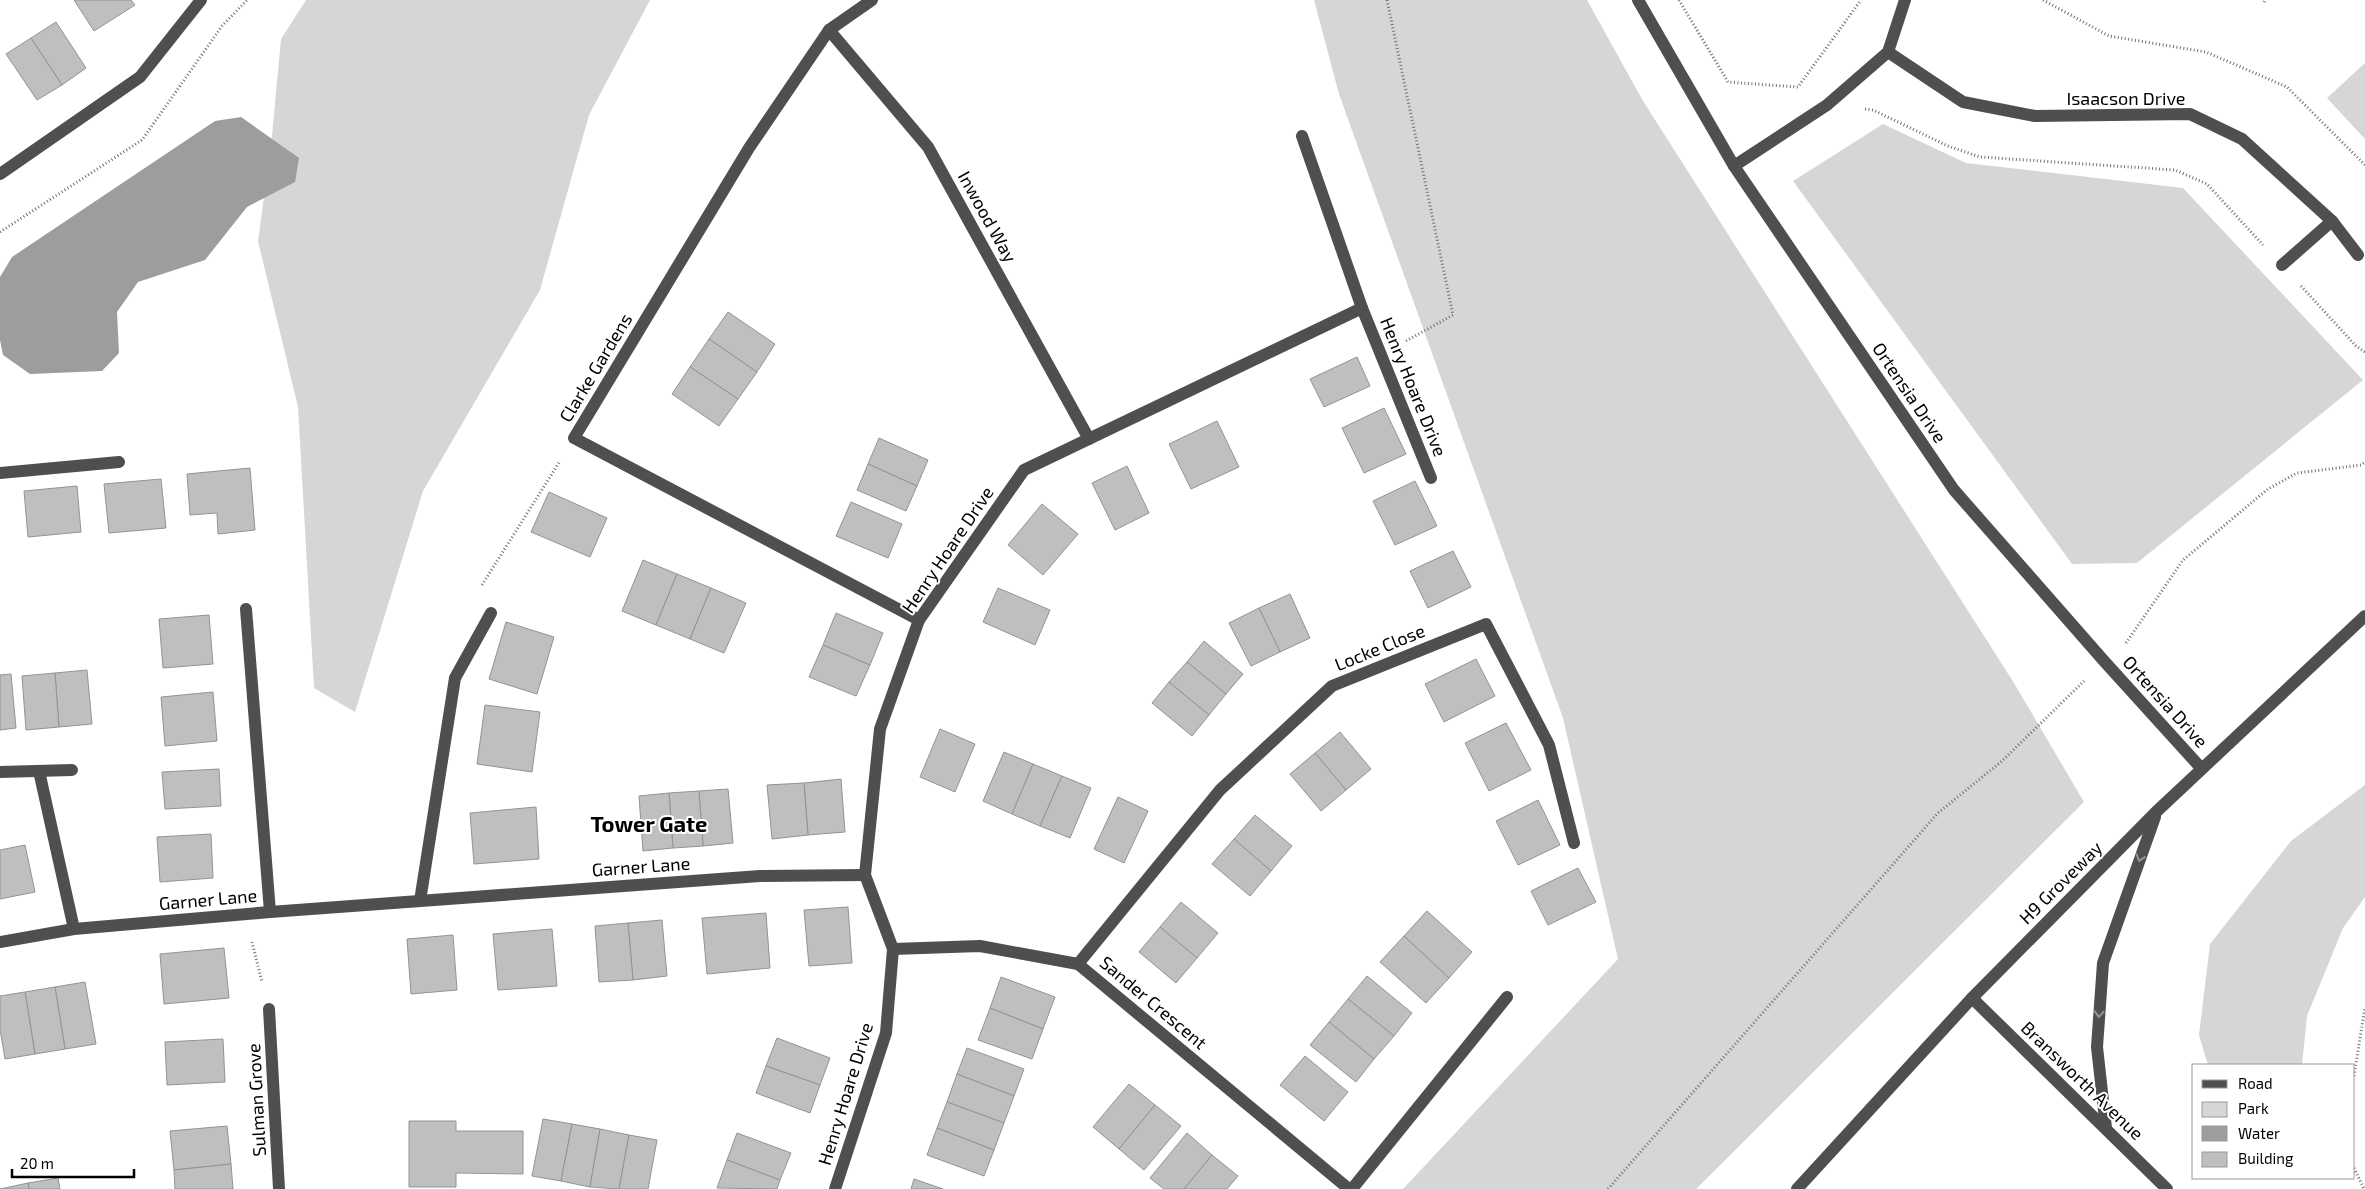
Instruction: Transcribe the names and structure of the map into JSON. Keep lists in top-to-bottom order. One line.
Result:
{"streets":{"street":["Isaacson Drive","Inwood Way","Clarke Gardens","Henry Hoare Drive","Ortensia Drive","Locke Close","Garner Lane","H9 Groveway","Sander Crescent","Bransworth Avenue","Sulman Grove"]},"crossings":[["Inwood Way","Clarke Gardens"],["Inwood Way","Henry Hoare Drive"],["Clarke Gardens","Henry Hoare Drive"],["Henry Hoare Drive","Garner Lane"],["Henry Hoare Drive","Sander Crescent"],["Ortensia Drive","H9 Groveway"],["Locke Close","Sander Crescent"],["H9 Groveway","Bransworth Avenue"]],"districts":["Tower Gate"],"legend":["Road","Park","Water","Building"],"scale_bar":"20 m"}
